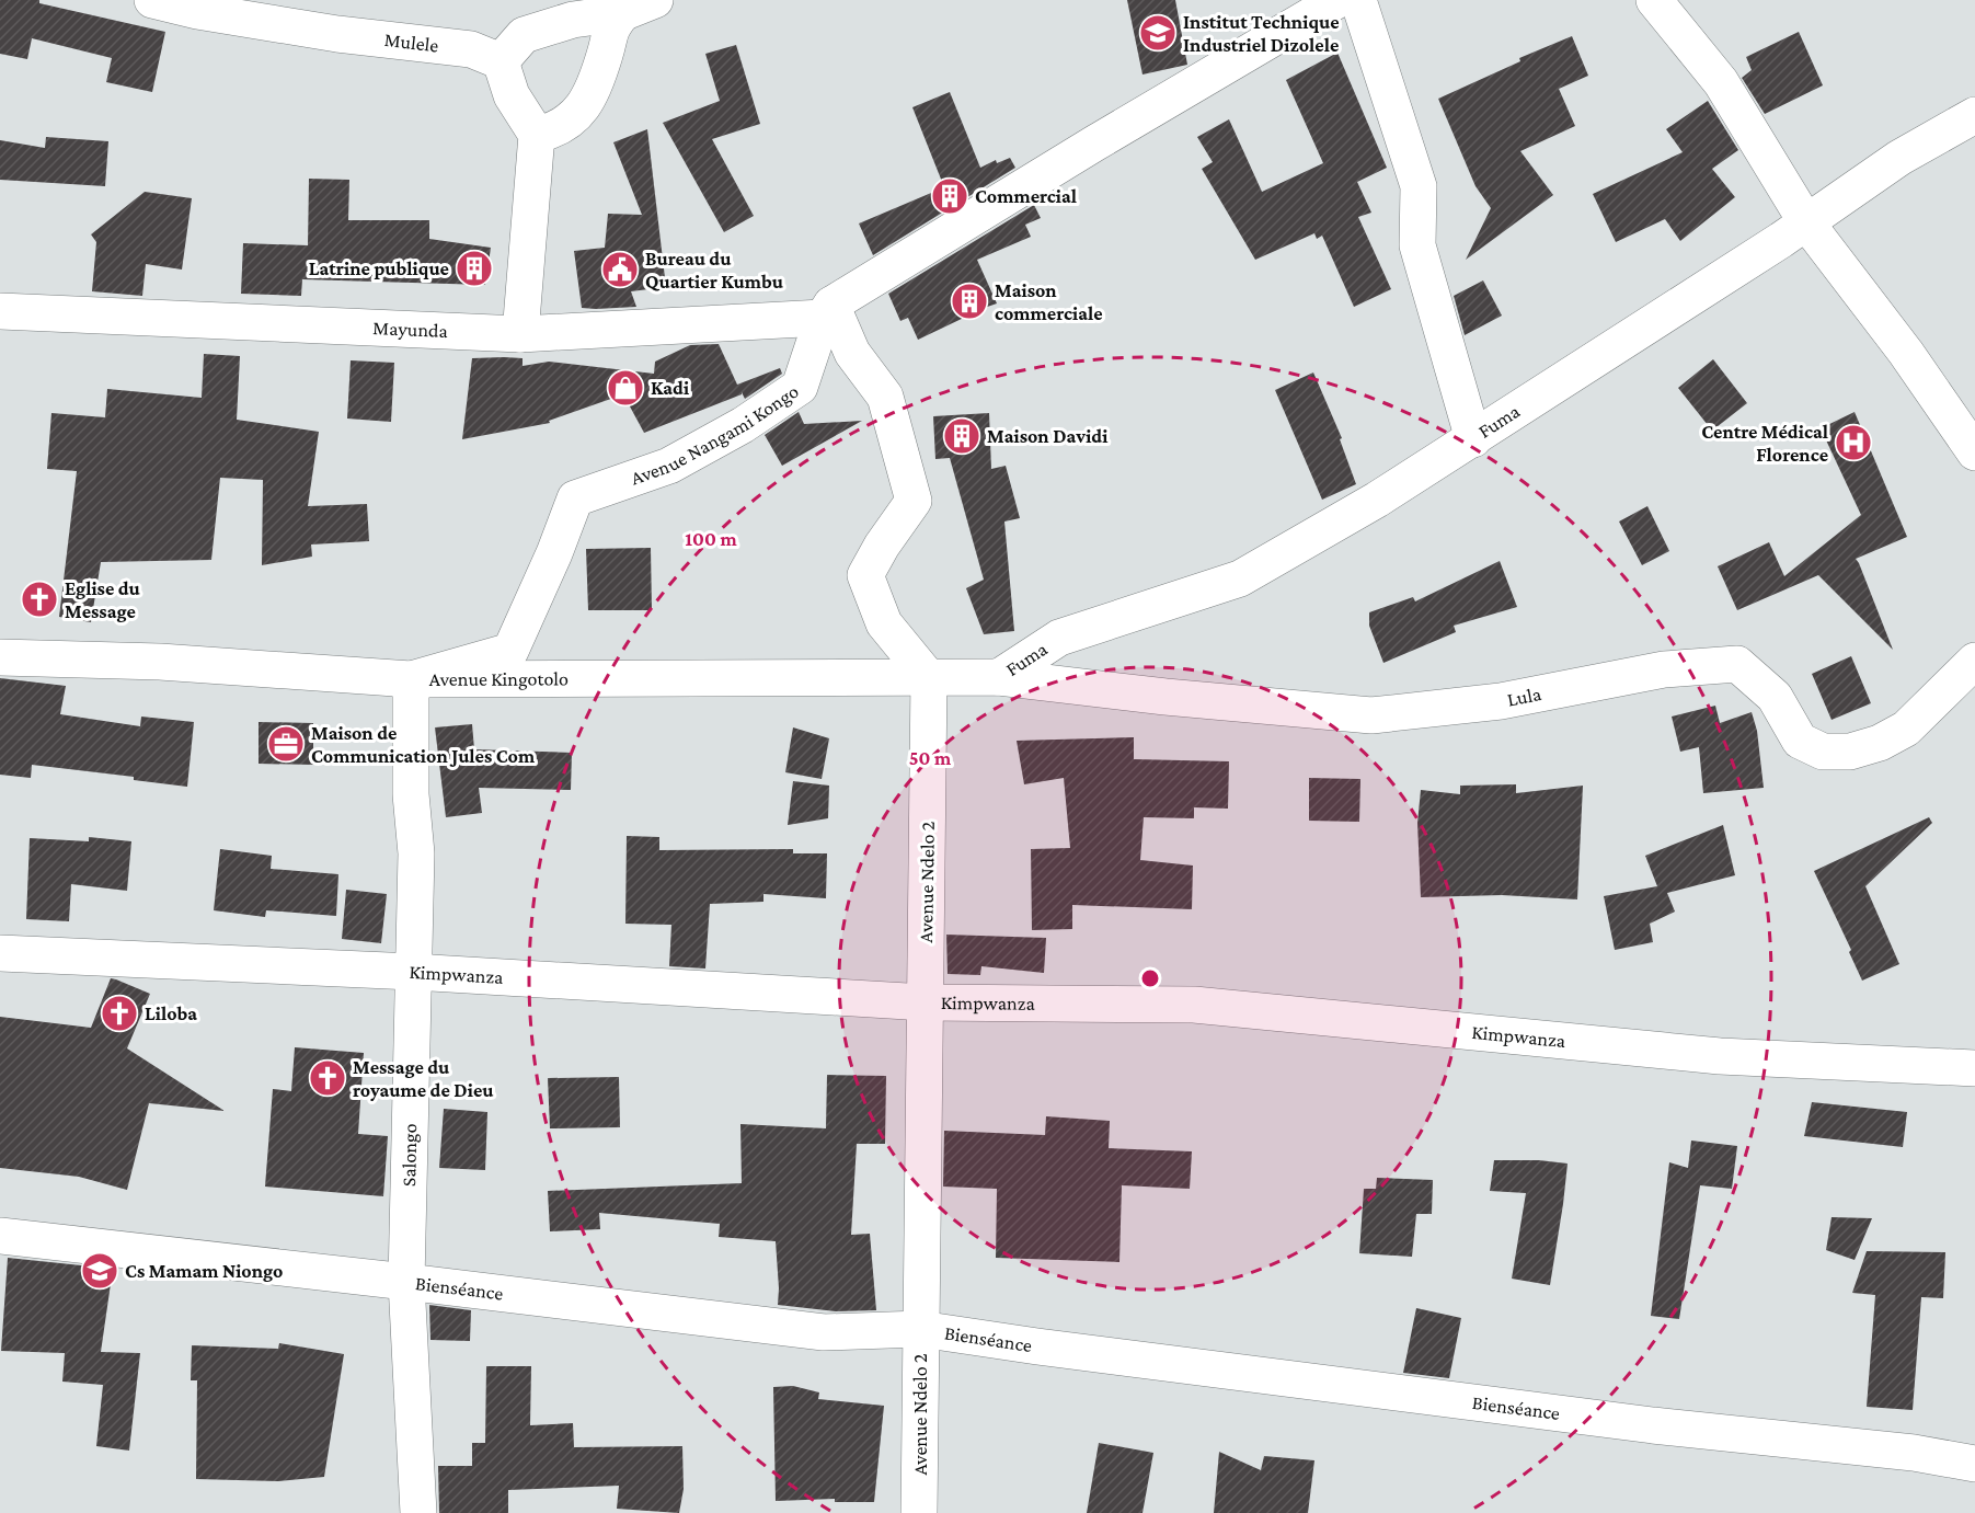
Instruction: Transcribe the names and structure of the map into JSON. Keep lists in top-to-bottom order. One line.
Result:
{"streets":{"street":["Mulele","Mayunda","Fuma","Avenue Nangami Kongo","Avenue Kingotolo","Lula","Avenue Ndelo 2","Kimpwanza","Salongo","Bienséance"]},"crossings":[["Mayunda","Avenue Nangami Kongo"],["Fuma","Avenue Kingotolo"],["Fuma","Lula"],["Avenue Nangami Kongo","Avenue Kingotolo"],["Avenue Nangami Kongo","Salongo"],["Avenue Kingotolo","Lula"],["Avenue Kingotolo","Avenue Ndelo 2"],["Avenue Kingotolo","Salongo"],["Avenue Ndelo 2","Kimpwanza"],["Avenue Ndelo 2","Bienséance"],["Kimpwanza","Salongo"],["Salongo","Bienséance"]],"places":{"school or university":["Institut Technique Industriel Dizolele","Cs Mamam Niongo"],"building":["Commercial","Latrine publique","Maison commerciale","Maison Davidi"],"public building":["Bureau du Quartier Kumbu"],"shop":["Kadi"],"hospital":["Centre Médical Florence"],"church":["Eglise du Message","Liloba","Message du royaume de Dieu"],"office":["Maison de Communication Jules Com"]},"rings":["100 m","50 m"]}
